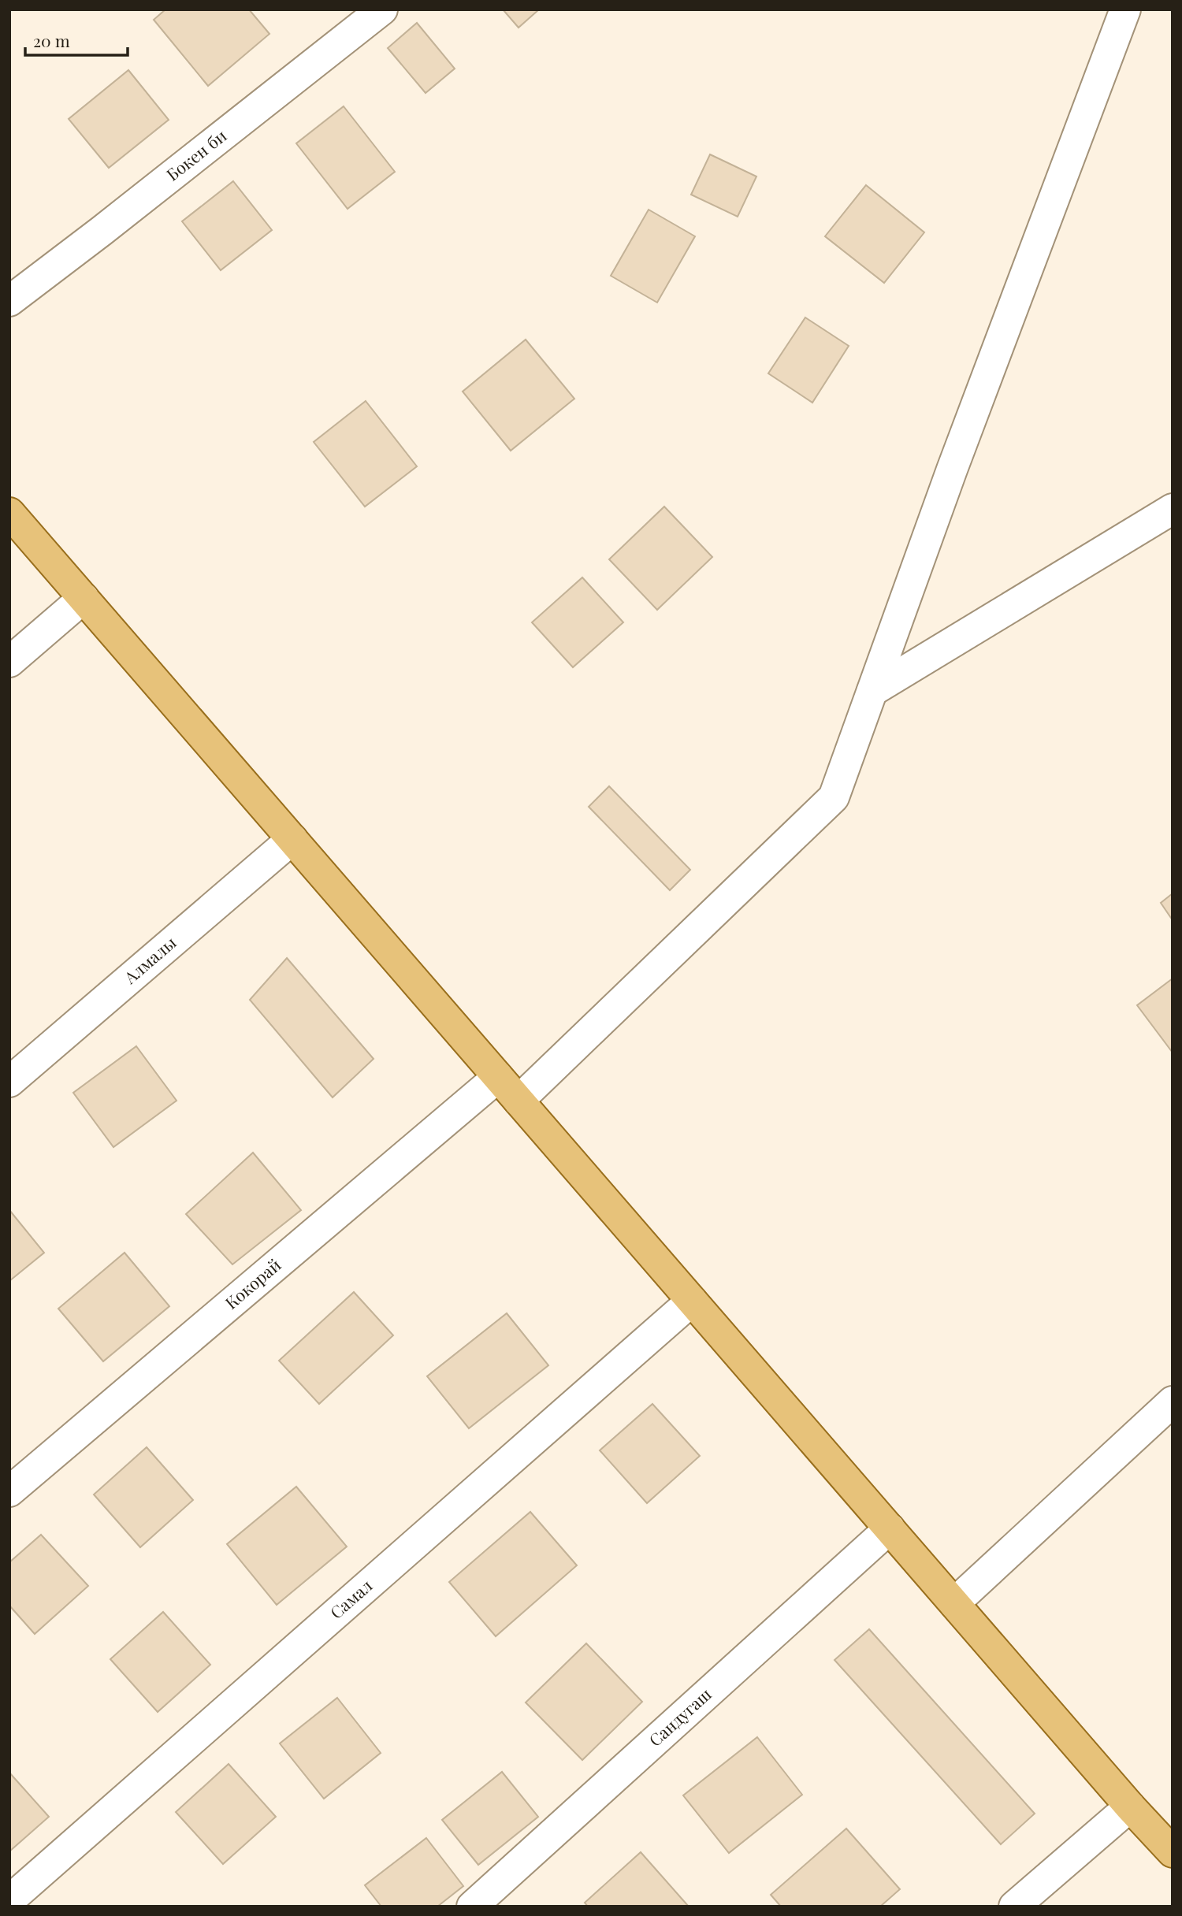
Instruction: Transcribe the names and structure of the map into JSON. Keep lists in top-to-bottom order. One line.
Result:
{"streets":{"street":["Бокен би","Алмалы","Кокорай","Самал","Сандугаш"]},"scale_bar":"20 m"}
